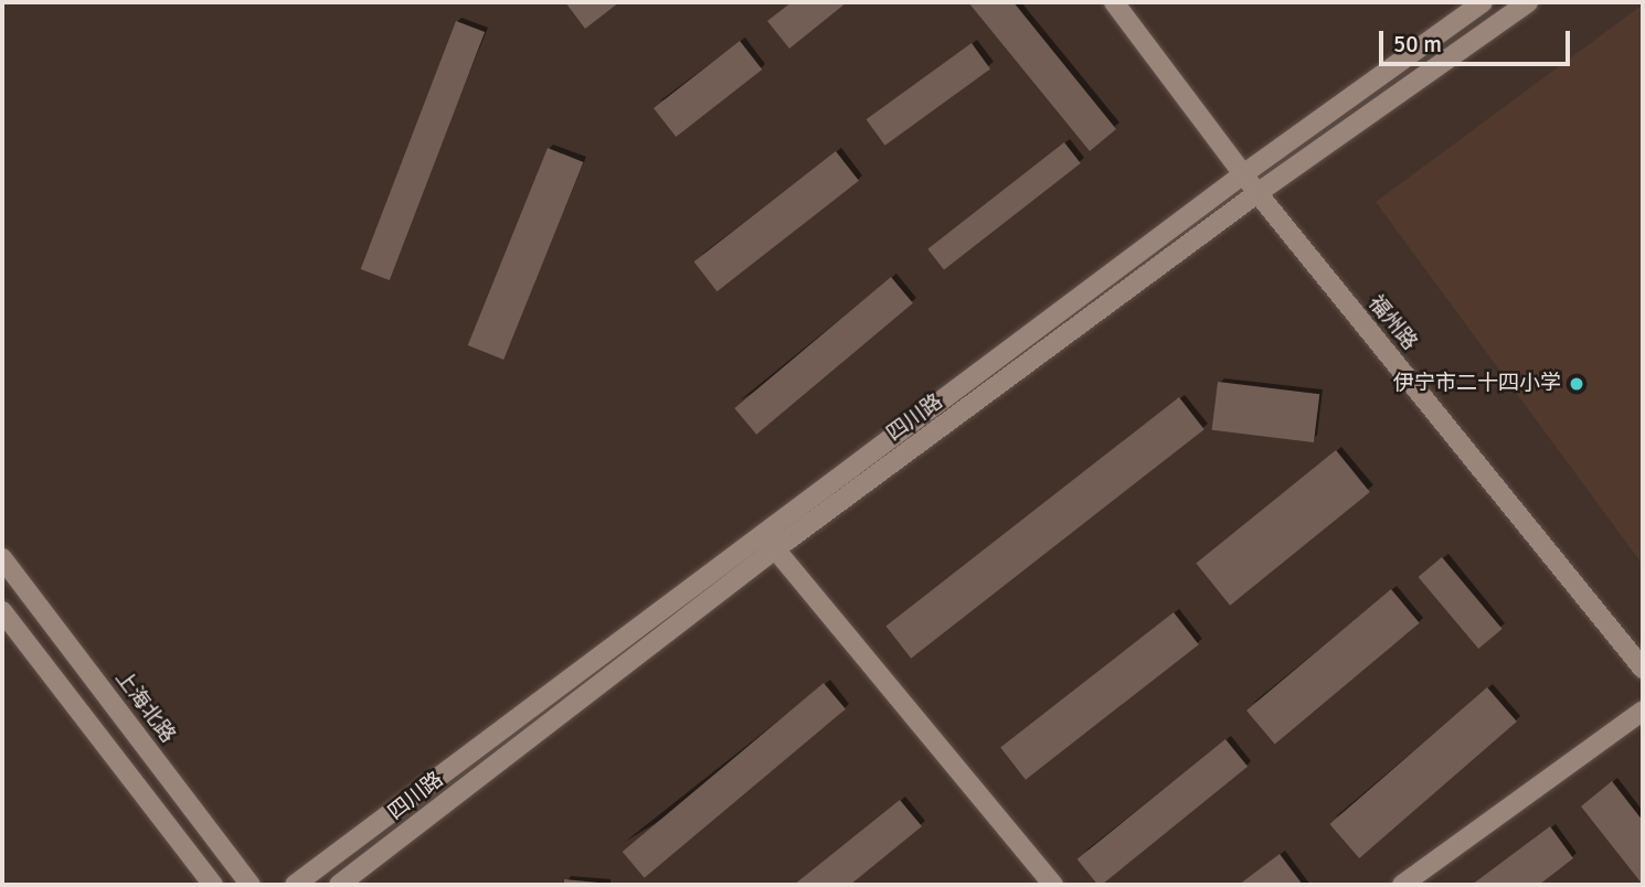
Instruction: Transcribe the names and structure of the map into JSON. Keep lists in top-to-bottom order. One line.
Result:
{"streets":{"street":["福州路","四川路","上海北路"]},"crossings":[["福州路","四川路"]],"places":["伊宁市二十四小学"],"scale_bar":"50 m"}
